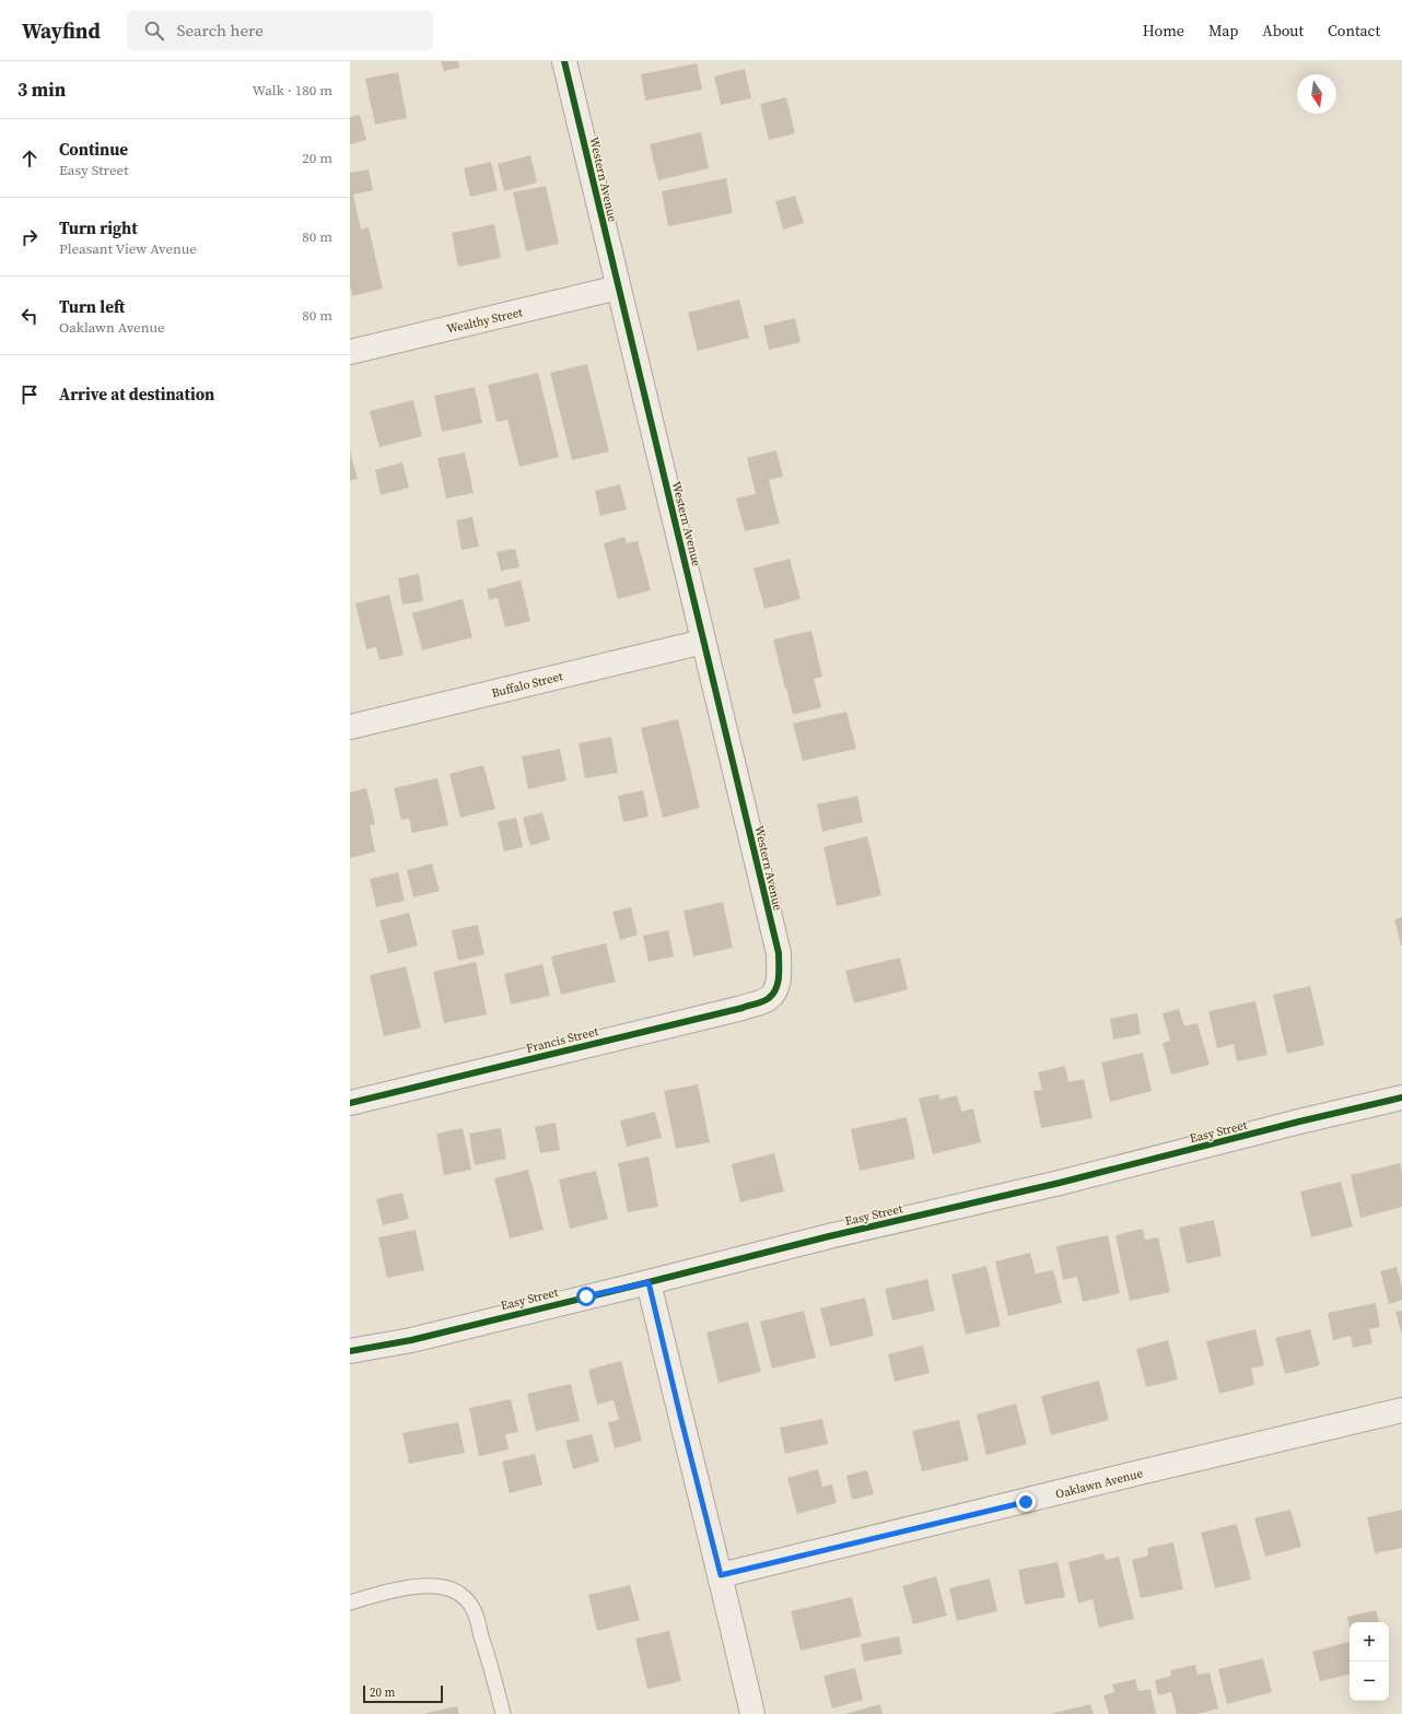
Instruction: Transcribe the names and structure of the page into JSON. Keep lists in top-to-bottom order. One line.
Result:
{"streets":{"street":["Western Avenue","Wealthy Street","Buffalo Street","Francis Street","Easy Street","Oaklawn Avenue"]},"crossings":[["Western Avenue","Wealthy Street"],["Western Avenue","Buffalo Street"],["Western Avenue","Francis Street"]],"scale_bar":"20 m","north":"bottom","page":{"header":"Wayfind","search":"Search here","nav":["Home","Map","About","Contact"],"heading":["3 min","Walk · 180 m"],"list":[["Continue","Easy Street","20 m"],["Turn right","Pleasant View Avenue","80 m"],["Turn left","Oaklawn Avenue","80 m"],"Arrive at destination"],"map_buttons":["+","−"],"scale":"20 m"}}
